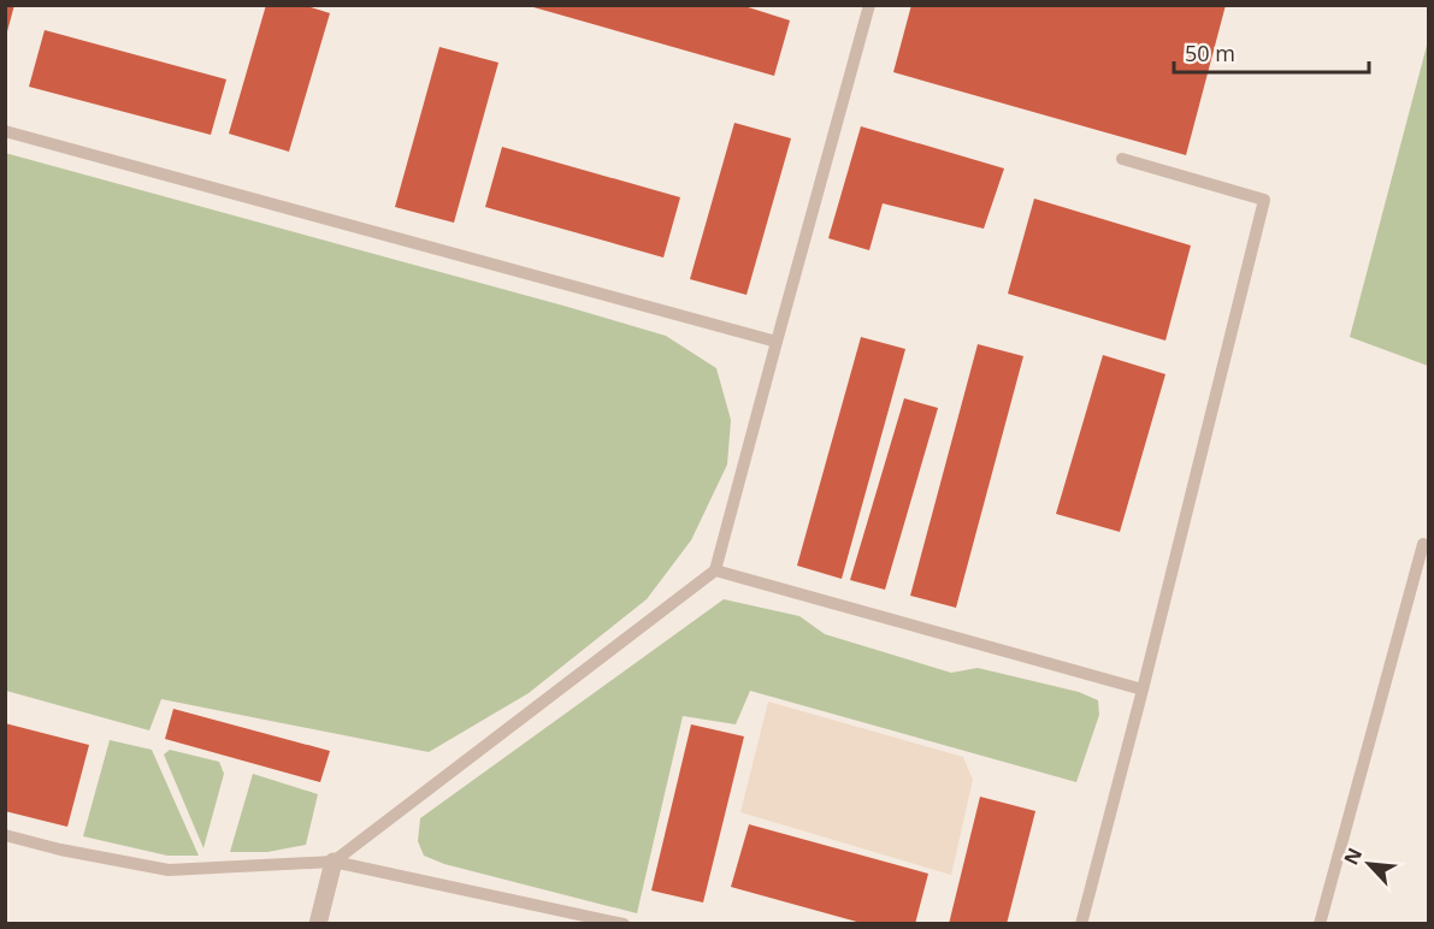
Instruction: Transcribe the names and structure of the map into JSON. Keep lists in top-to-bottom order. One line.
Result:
{"scale_bar":"50 m","north":"top left"}
